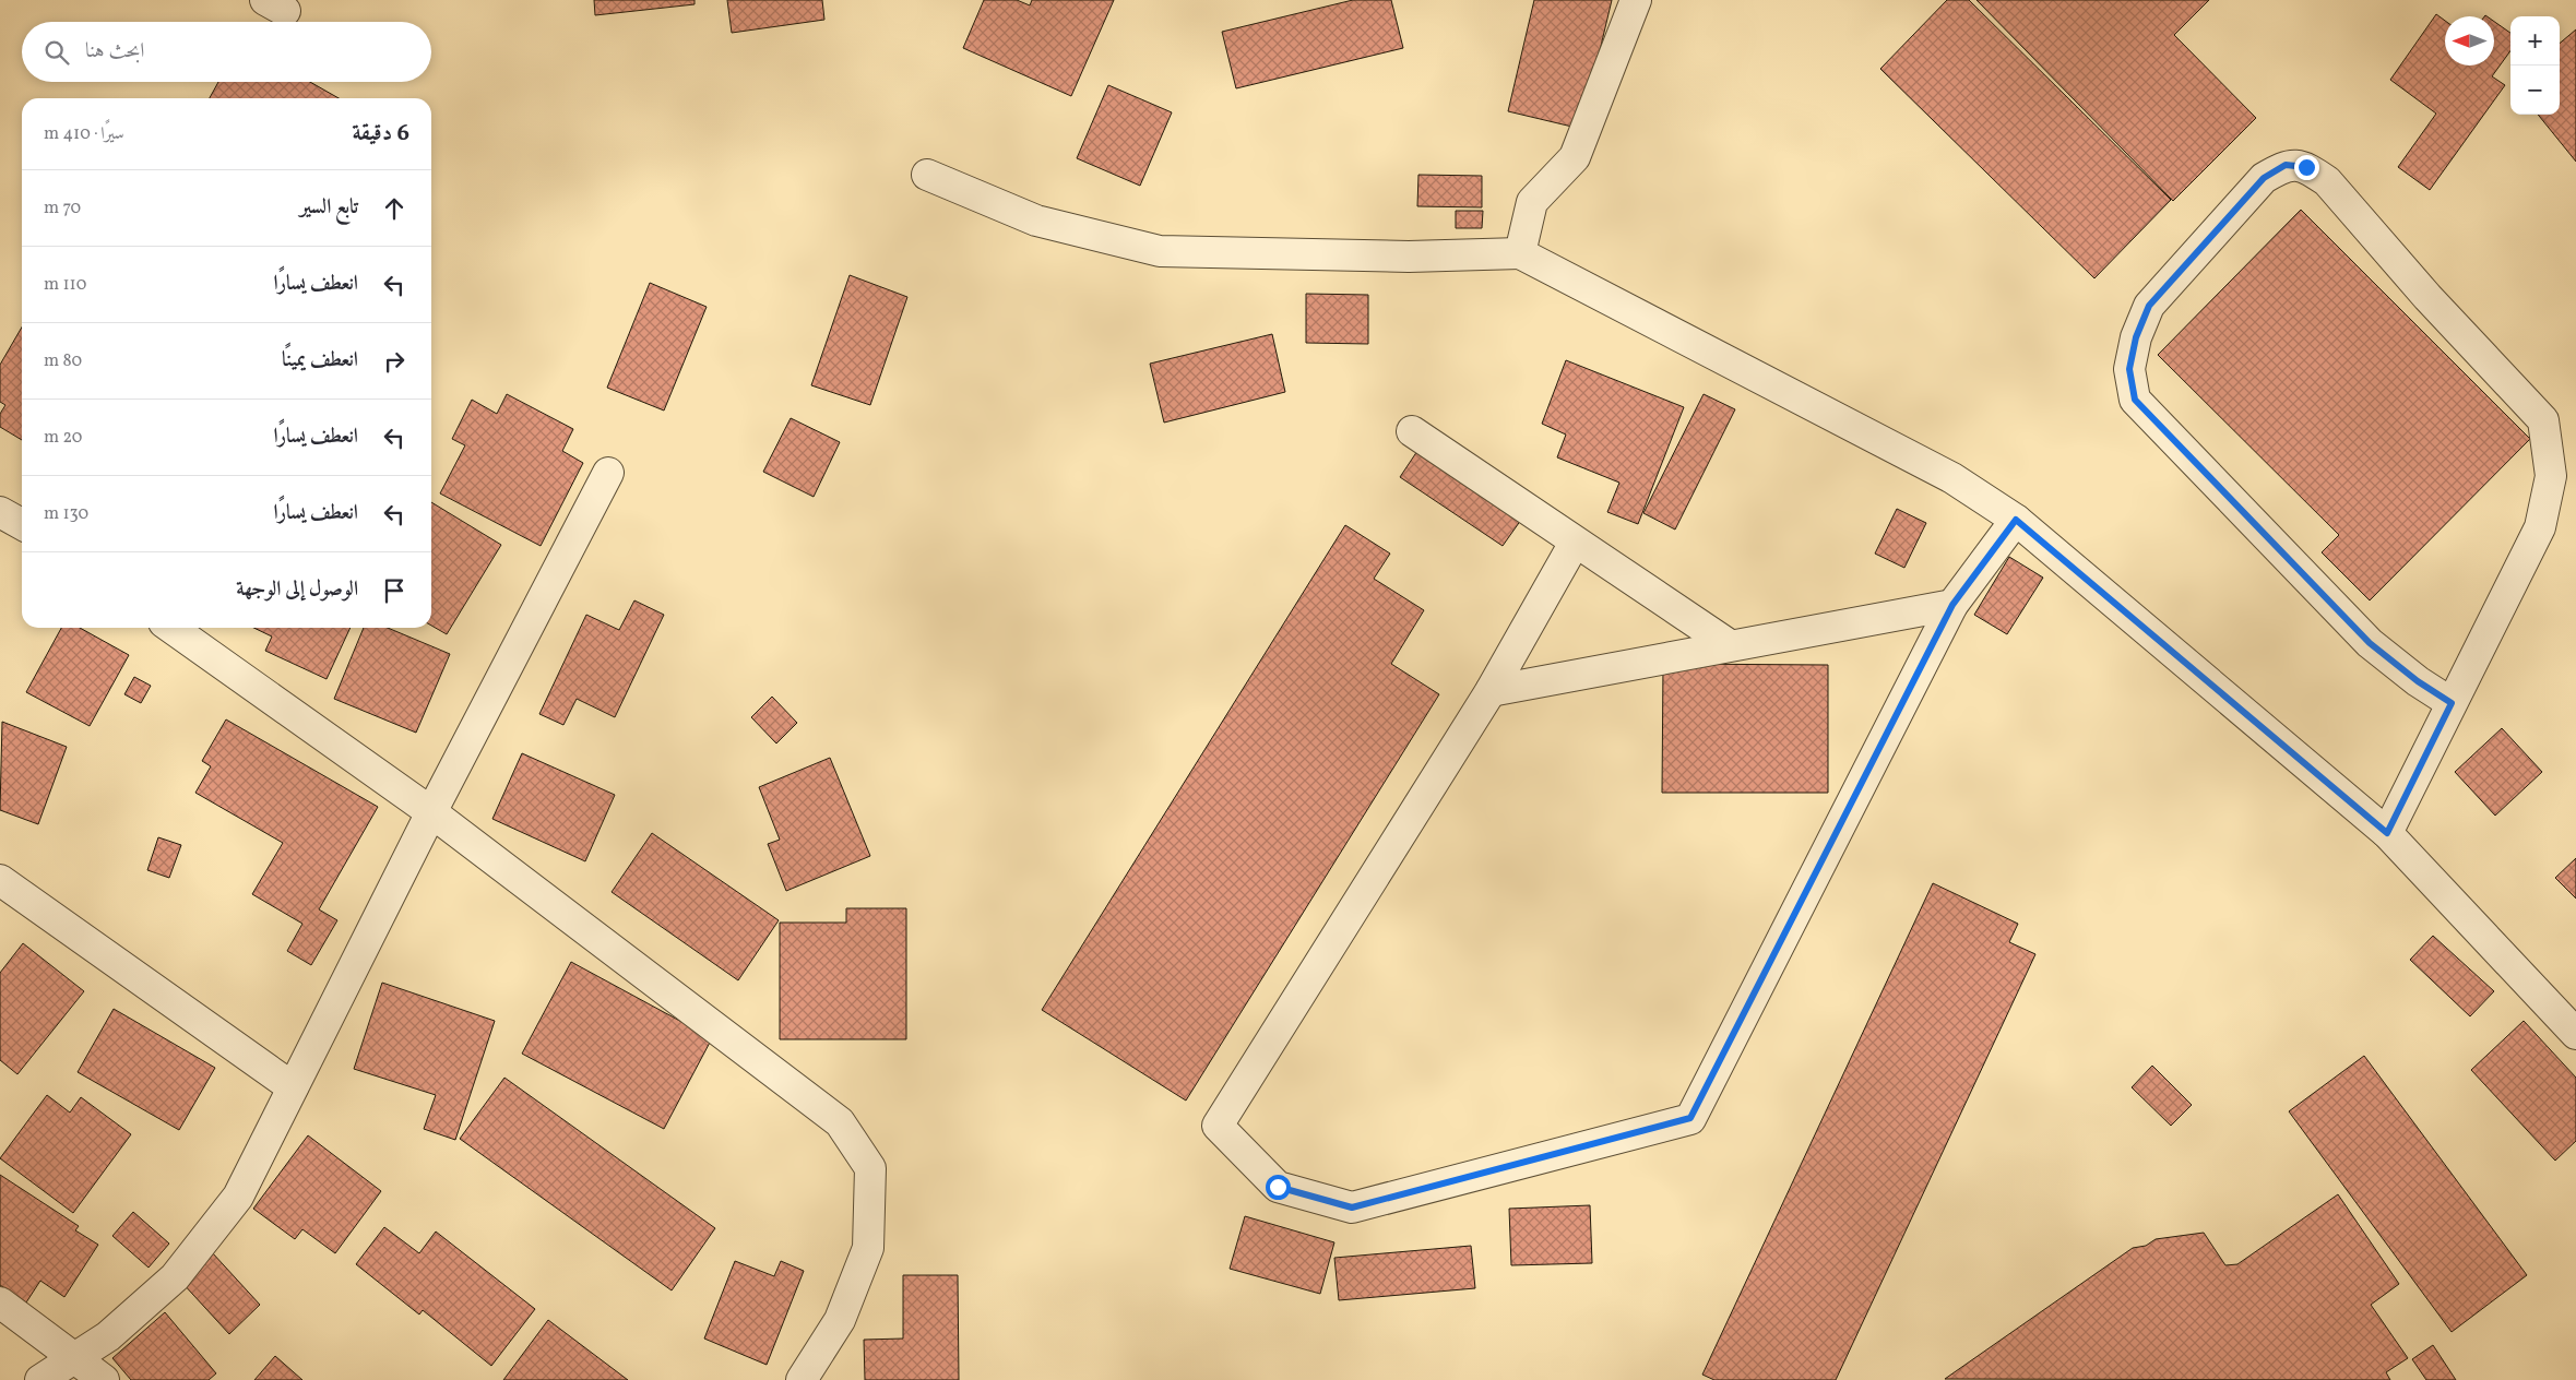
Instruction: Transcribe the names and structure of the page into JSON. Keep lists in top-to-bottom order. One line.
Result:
{"north":"left","page":{"map_buttons":["+","−"],"search":"ابحث هنا","heading":["6 دقيقة","سيرًا · 410 m"],"list":[["تابع السير","70 m"],["انعطف يسارًا","110 m"],["انعطف يمينًا","80 m"],["انعطف يسارًا","20 m"],["انعطف يسارًا","130 m"],"الوصول إلى الوجهة"]}}
